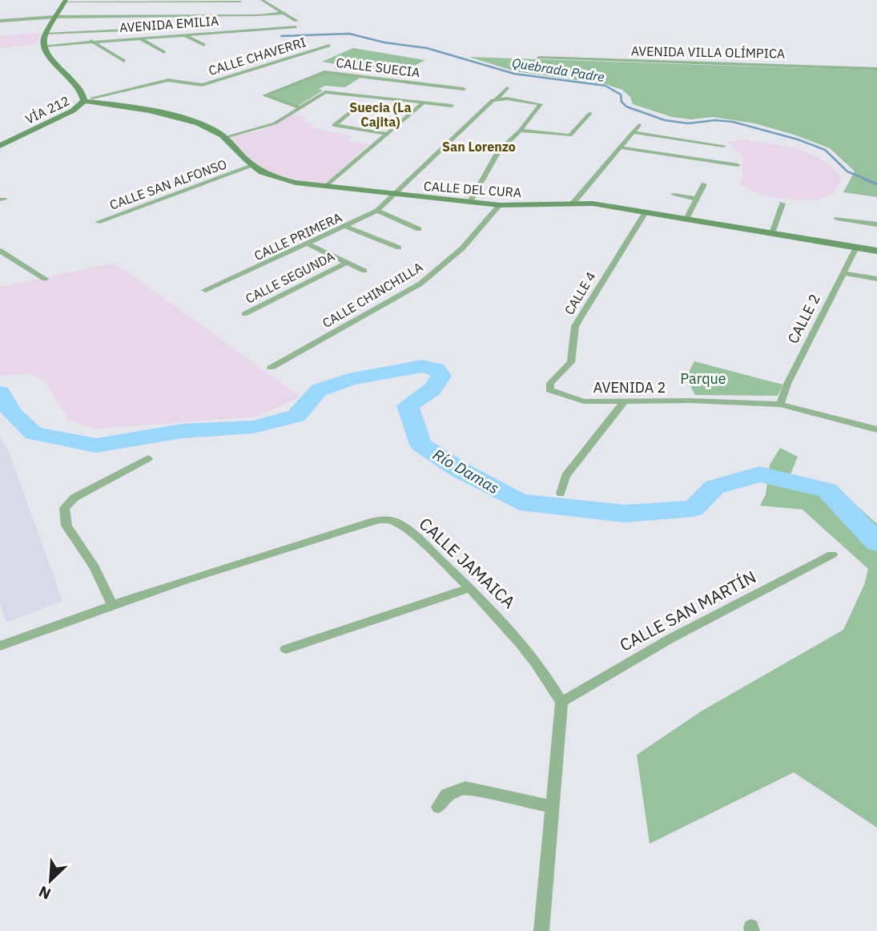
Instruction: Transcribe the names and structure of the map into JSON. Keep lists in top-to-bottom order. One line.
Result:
{"streets":{"street":["AVENIDA EMILIA","AVENIDA VILLA OLÍMPICA","CALLE CHAVERRI","CALLE SUECIA","VÍA 212","CALLE SAN ALFONSO","CALLE DEL CURA","CALLE PRIMERA","CALLE SEGUNDA","CALLE 4","CALLE CHINCHILLA","CALLE 2","AVENIDA 2","CALLE JAMAICA","CALLE SAN MARTÍN"]},"crossings":[["AVENIDA EMILIA","VÍA 212"],["CALLE CHAVERRI","VÍA 212"],["CALLE CHAVERRI","CALLE DEL CURA"],["VÍA 212","CALLE DEL CURA"],["CALLE SAN ALFONSO","CALLE DEL CURA"],["CALLE DEL CURA","CALLE PRIMERA"],["CALLE DEL CURA","CALLE 4"],["CALLE DEL CURA","CALLE CHINCHILLA"],["CALLE DEL CURA","CALLE 2"],["CALLE 4","AVENIDA 2"],["CALLE 2","AVENIDA 2"],["CALLE JAMAICA","CALLE SAN MARTÍN"]],"districts":["Suecia (La Cajita)","San Lorenzo"],"water":["Quebrada Padre","Río Damas"],"parks":["Parque"],"north":"bottom left"}
